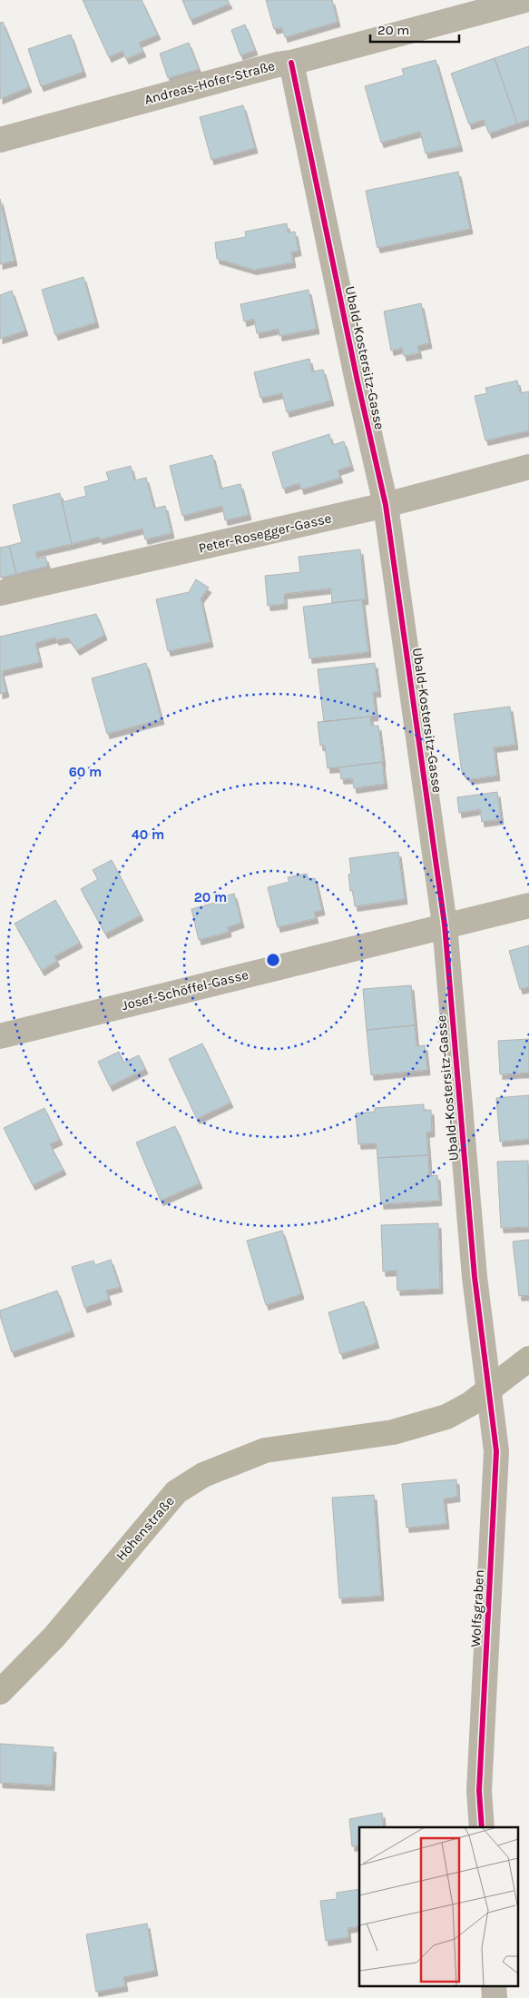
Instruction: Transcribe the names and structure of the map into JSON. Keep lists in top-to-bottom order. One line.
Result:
{"streets":{"street":["Andreas-Hofer-Straße","Ubald-Kostersitz-Gasse","Peter-Rosegger-Gasse","Josef-Schöffel-Gasse","Höhenstraße","Wolfsgraben"]},"crossings":[["Andreas-Hofer-Straße","Ubald-Kostersitz-Gasse"],["Ubald-Kostersitz-Gasse","Peter-Rosegger-Gasse"],["Ubald-Kostersitz-Gasse","Josef-Schöffel-Gasse"],["Ubald-Kostersitz-Gasse","Höhenstraße"],["Ubald-Kostersitz-Gasse","Wolfsgraben"],["Höhenstraße","Wolfsgraben"]],"scale_bar":"20 m","rings":["60 m","40 m","20 m"]}
